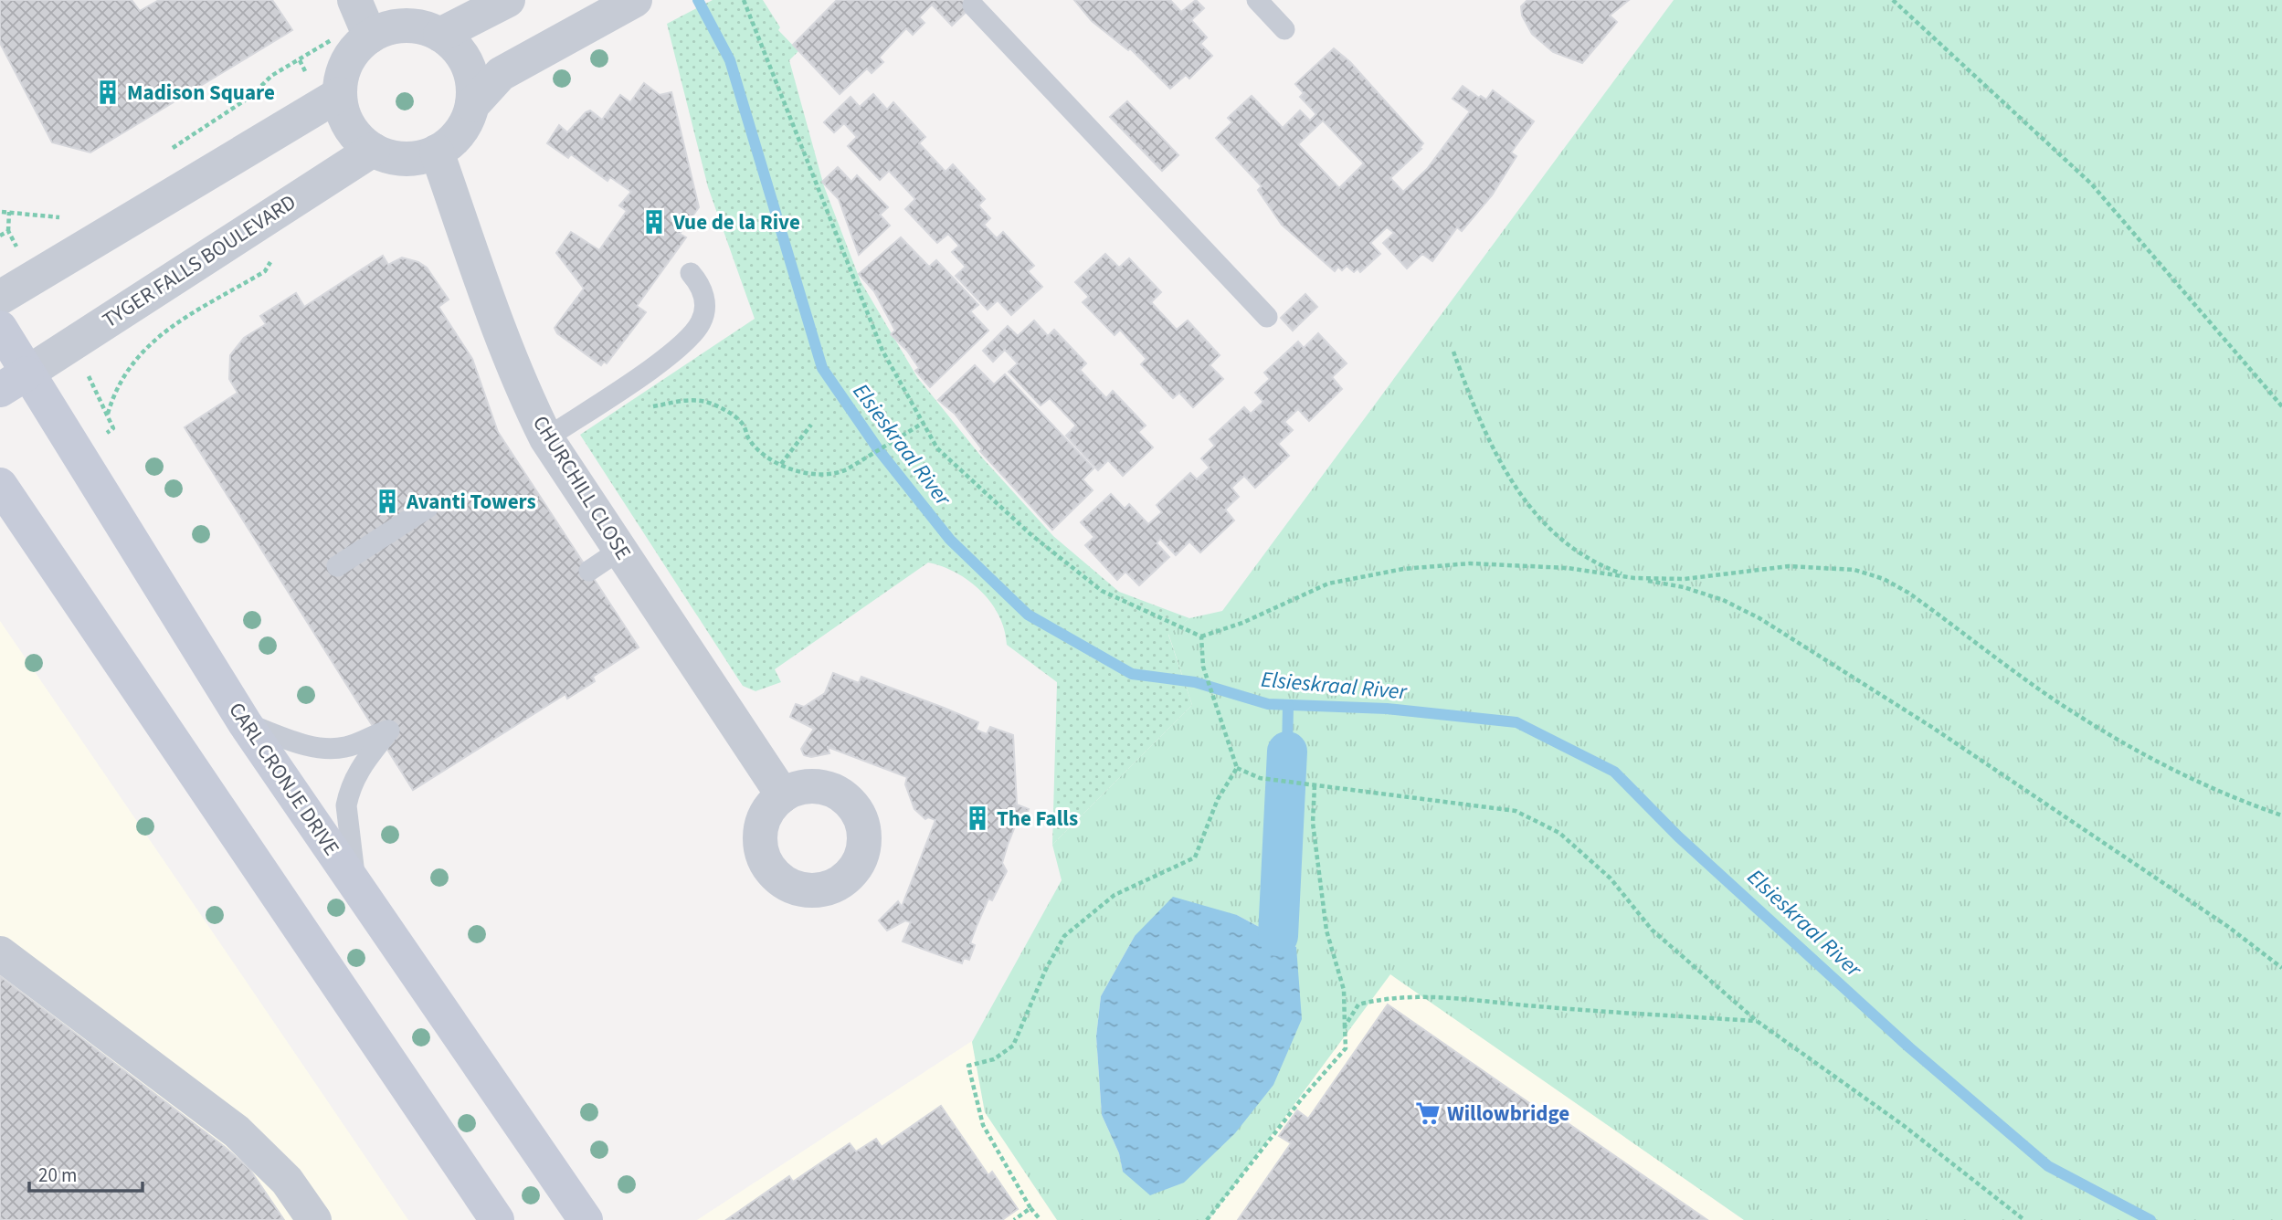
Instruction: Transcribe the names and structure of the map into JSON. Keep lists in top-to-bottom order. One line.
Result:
{"streets":{"main road":["CARL CRONJE DRIVE"],"street":["TYGER FALLS BOULEVARD","CHURCHILL CLOSE"]},"crossings":[["TYGER FALLS BOULEVARD","CHURCHILL CLOSE"],["TYGER FALLS BOULEVARD","CARL CRONJE DRIVE"]],"water":["Elsieskraal River"],"places":{"building":["Madison Square","Vue de la Rive","Avanti Towers","The Falls"],"supermarket":["Willowbridge"]},"scale_bar":"20 m"}
